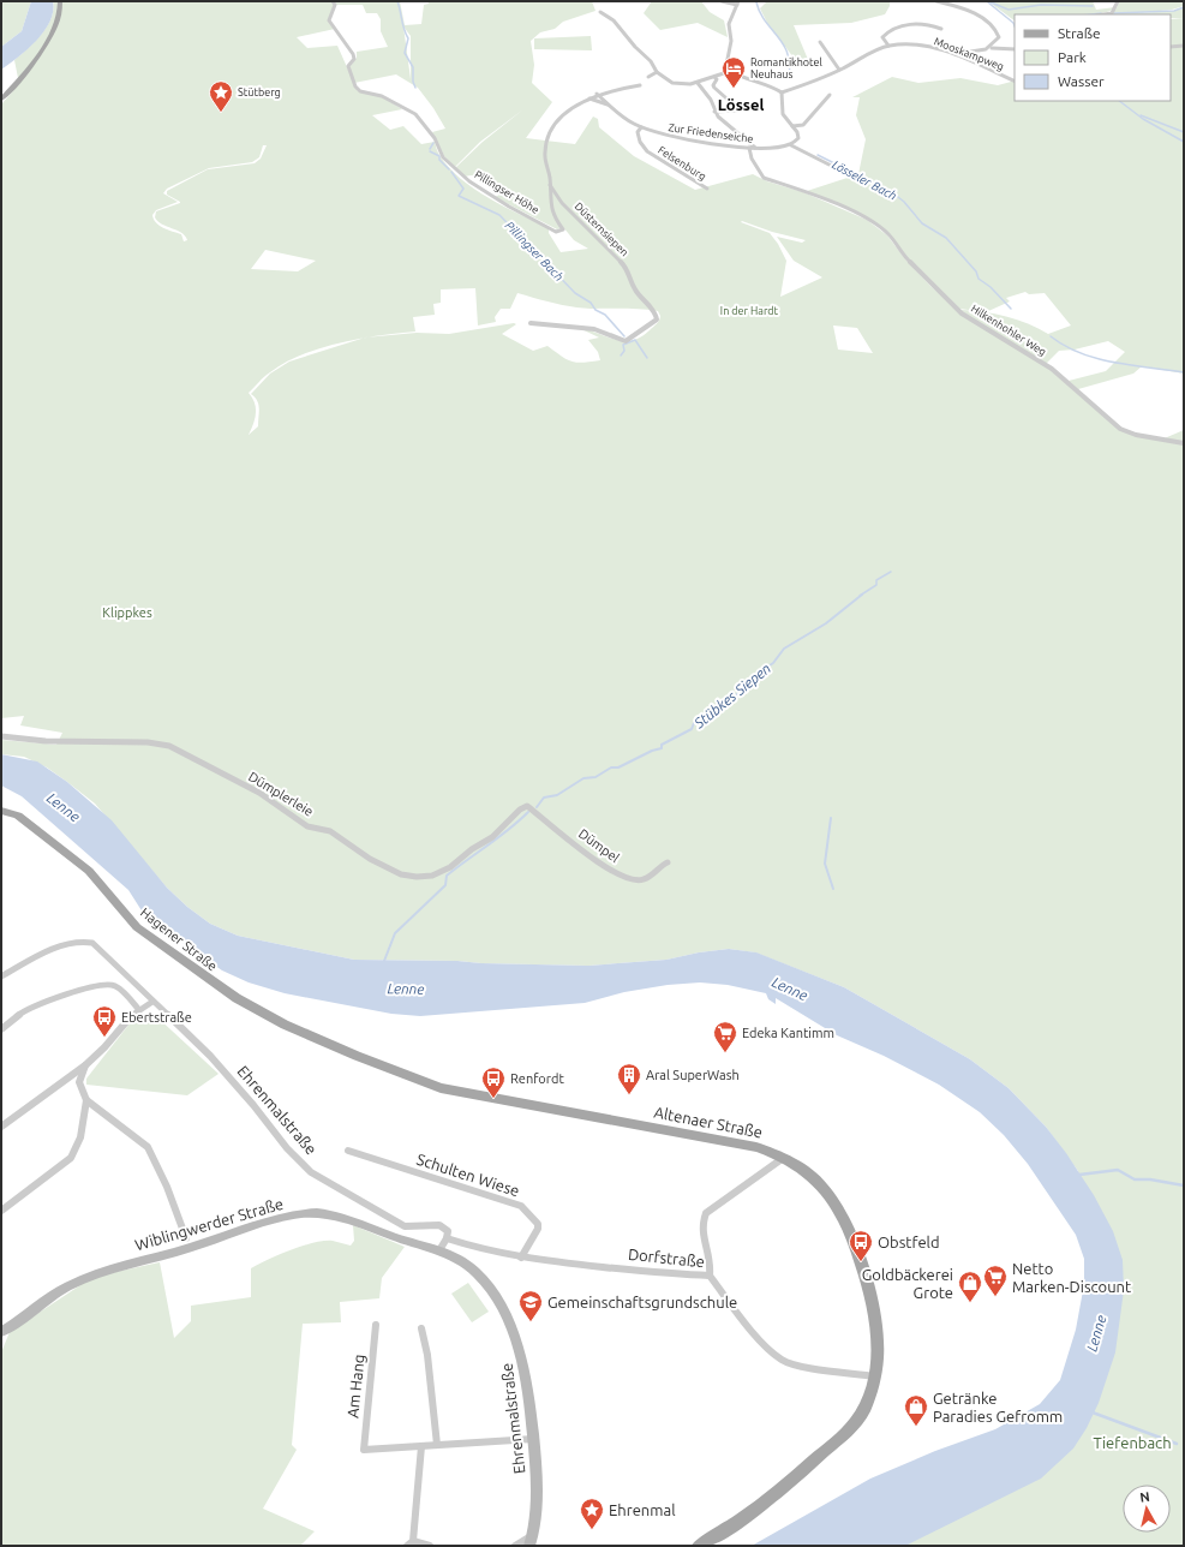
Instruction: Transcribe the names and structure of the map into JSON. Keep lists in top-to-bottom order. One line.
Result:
{"streets":{"main road":["Hagener Straße","Ehrenmalstraße","Altenaer Straße","Wiblingwerder Straße"],"street":["Mooskampweg","Zur Friedenseiche","Felsenburg","Pillingser Höhe","Düsternsiepen","Hilkenhohler Weg","Dümplerleie","Dümpel","Schulten Wiese","Dorfstraße","Am Hang"]},"crossings":[["Zur Friedenseiche","Felsenburg"],["Zur Friedenseiche","Hilkenhohler Weg"],["Pillingser Höhe","Düsternsiepen"],["Dümplerleie","Dümpel"],["Hagener Straße","Altenaer Straße"],["Ehrenmalstraße","Wiblingwerder Straße"],["Ehrenmalstraße","Dorfstraße"],["Altenaer Straße","Dorfstraße"],["Schulten Wiese","Dorfstraße"]],"districts":["Lössel"],"water":["Lösseler Bach","Pillingser Bach","Stübkes Siepen","Lenne"],"parks":["In der Hardt","Klippkes","Tiefenbach"],"places":{"hotel":["Romantikhotel Neuhaus"],"place":["Stütberg","Ehrenmal"],"bus stop":["Ebertstraße","Renfordt","Obstfeld"],"supermarket":["Edeka Kantimm","Netto Marken-Discount"],"building":["Aral SuperWash"],"shop":["Goldbäckerei Grote","Getränke Paradies Gefromm"],"school or university":["Gemeinschaftsgrundschule"]},"legend":["Straße","Park","Wasser"],"north":"top"}
